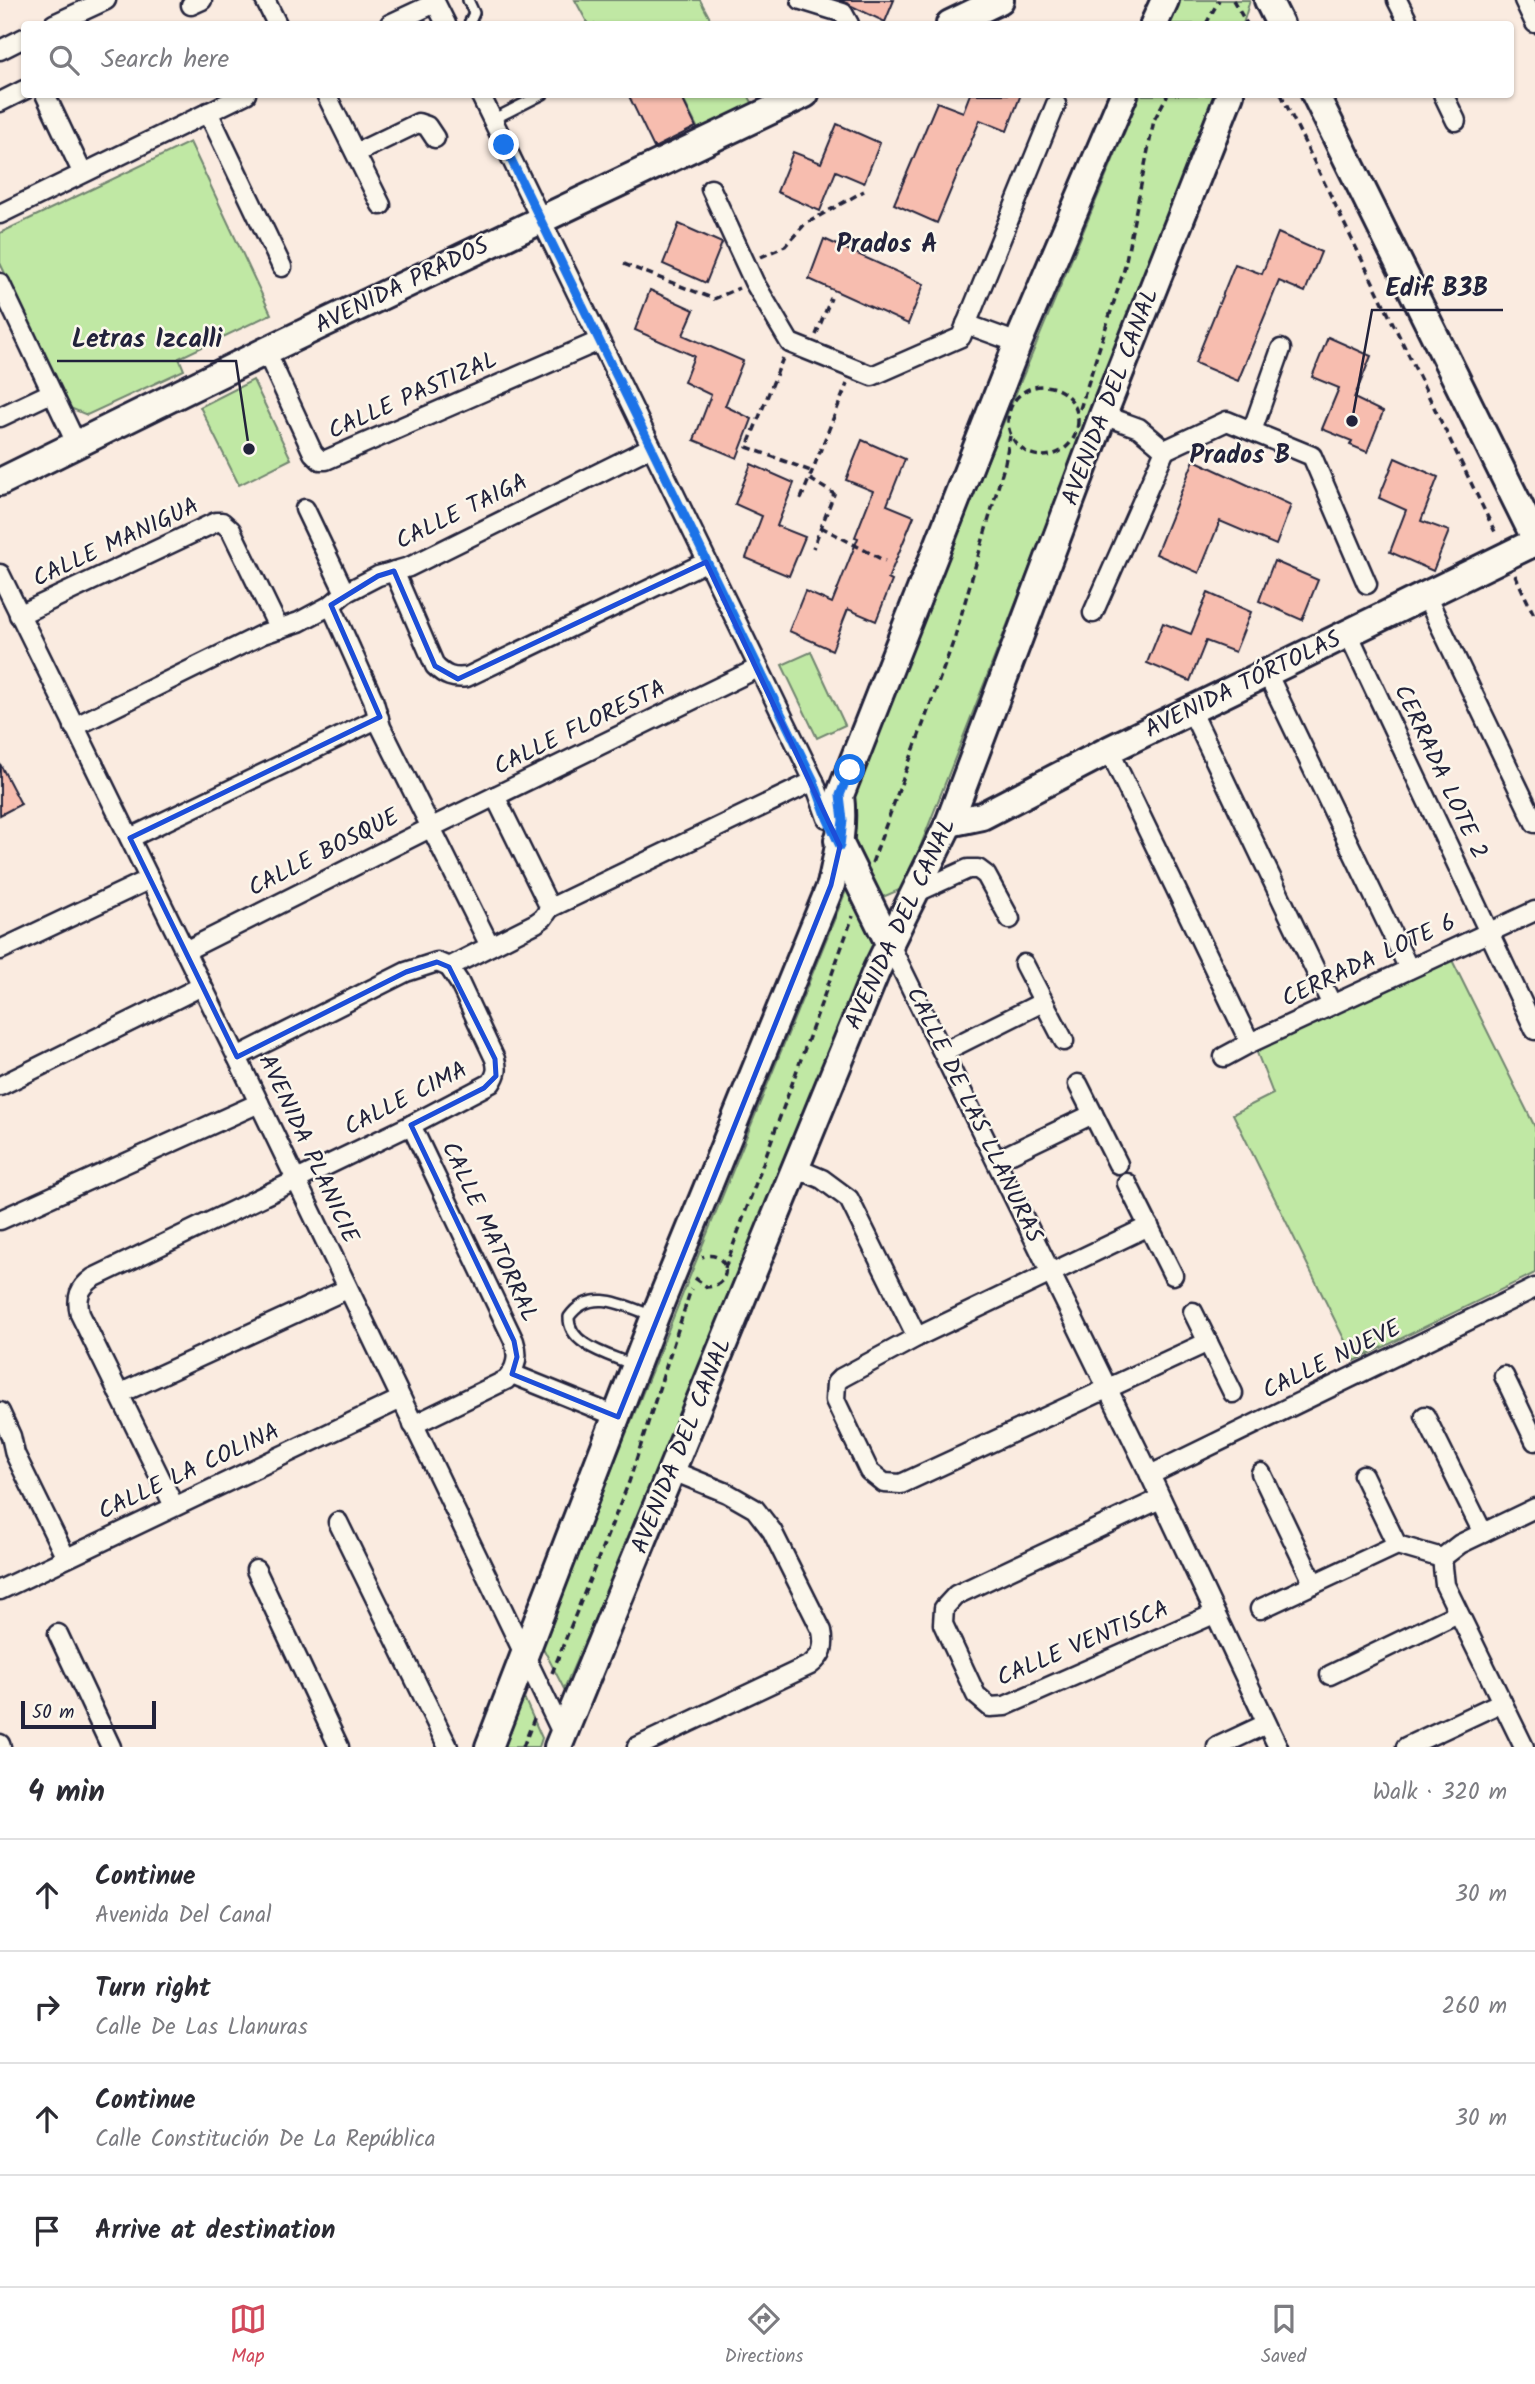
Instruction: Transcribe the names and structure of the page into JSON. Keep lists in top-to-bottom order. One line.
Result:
{"streets":{"main road":["AVENIDA PRADOS","AVENIDA DEL CANAL","AVENIDA TÓRTOLAS","CALLE DE LAS LLANURAS"],"street":["CALLE PASTIZAL","CALLE TAIGA","CALLE MANIGUA","CALLE FLORESTA","CERRADA LOTE 2","CALLE BOSQUE","CERRADA LOTE 6","CALLE CIMA","AVENIDA PLANICIE","CALLE MATORRAL","CALLE NUEVE","CALLE LA COLINA","CALLE VENTISCA"]},"crossings":[["AVENIDA PRADOS","CALLE PASTIZAL"],["AVENIDA PRADOS","CALLE DE LAS LLANURAS"],["CALLE PASTIZAL","CALLE DE LAS LLANURAS"],["AVENIDA DEL CANAL","AVENIDA TÓRTOLAS"],["AVENIDA DEL CANAL","CALLE DE LAS LLANURAS"],["AVENIDA DEL CANAL","AVENIDA PLANICIE"],["CALLE TAIGA","CALLE DE LAS LLANURAS"],["CALLE MANIGUA","AVENIDA PLANICIE"],["AVENIDA TÓRTOLAS","CERRADA LOTE 2"],["CALLE FLORESTA","CALLE DE LAS LLANURAS"],["CERRADA LOTE 2","CERRADA LOTE 6"],["CALLE BOSQUE","AVENIDA PLANICIE"],["CALLE CIMA","AVENIDA PLANICIE"],["CALLE CIMA","CALLE MATORRAL"],["CALLE DE LAS LLANURAS","CALLE NUEVE"],["CALLE DE LAS LLANURAS","CALLE VENTISCA"],["AVENIDA PLANICIE","CALLE LA COLINA"]],"districts":["Prados A","Prados B"],"places":["Edif B3B","Letras Izcalli"],"scale_bar":"50 m","page":{"search":"Search here","scale":"50 m","heading":["4 min","Walk · 320 m"],"list":[["Continue","Avenida Del Canal","30 m"],["Turn right","Calle De Las Llanuras","260 m"],["Continue","Calle Constitución De La República","30 m"],"Arrive at destination"],"nav":["Map","Directions","Saved"]}}
